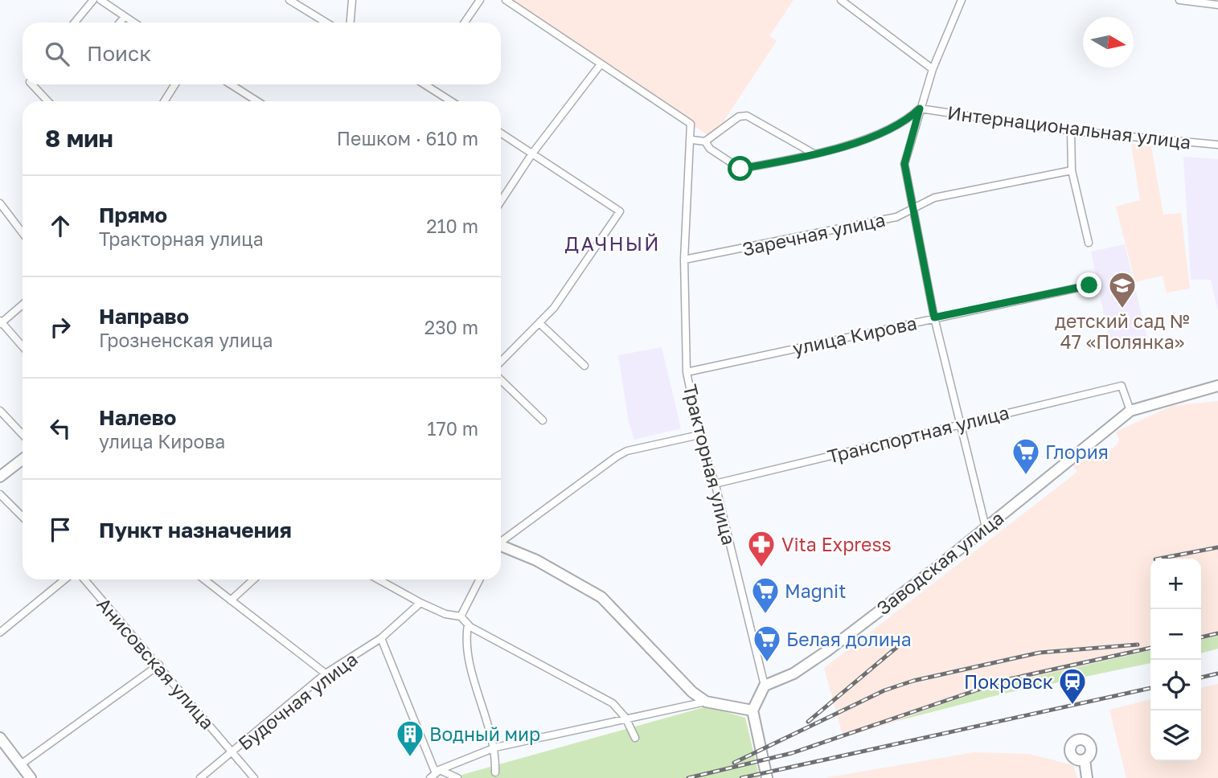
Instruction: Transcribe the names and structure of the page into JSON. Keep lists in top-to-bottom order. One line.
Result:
{"streets":{"street":["Интернациональная улица","Заречная улица","улица Кирова","Транспортная улица","Тракторная улица","Заводская улица","Анисовская улица","Будочная улица"]},"crossings":[["Заречная улица","Тракторная улица"],["улица Кирова","Тракторная улица"],["Транспортная улица","Тракторная улица"],["Транспортная улица","Заводская улица"],["Тракторная улица","Заводская улица"],["Анисовская улица","Будочная улица"]],"districts":["ДАЧНЫЙ"],"places":{"school or university":["детский сад № 47 «Полянка»"],"supermarket":["Глория","Magnit","Белая долина"],"pharmacy":["Vita Express"],"station":["Покровск"],"building":["Водный мир"]},"north":"right","page":{"search":"Поиск","heading":["8 мин","Пешком · 610 m"],"list":[["Прямо","Тракторная улица","210 m"],["Направо","Грозненская улица","230 m"],["Налево","улица Кирова","170 m"],"Пункт назначения"],"map_buttons":["+","−"]}}
